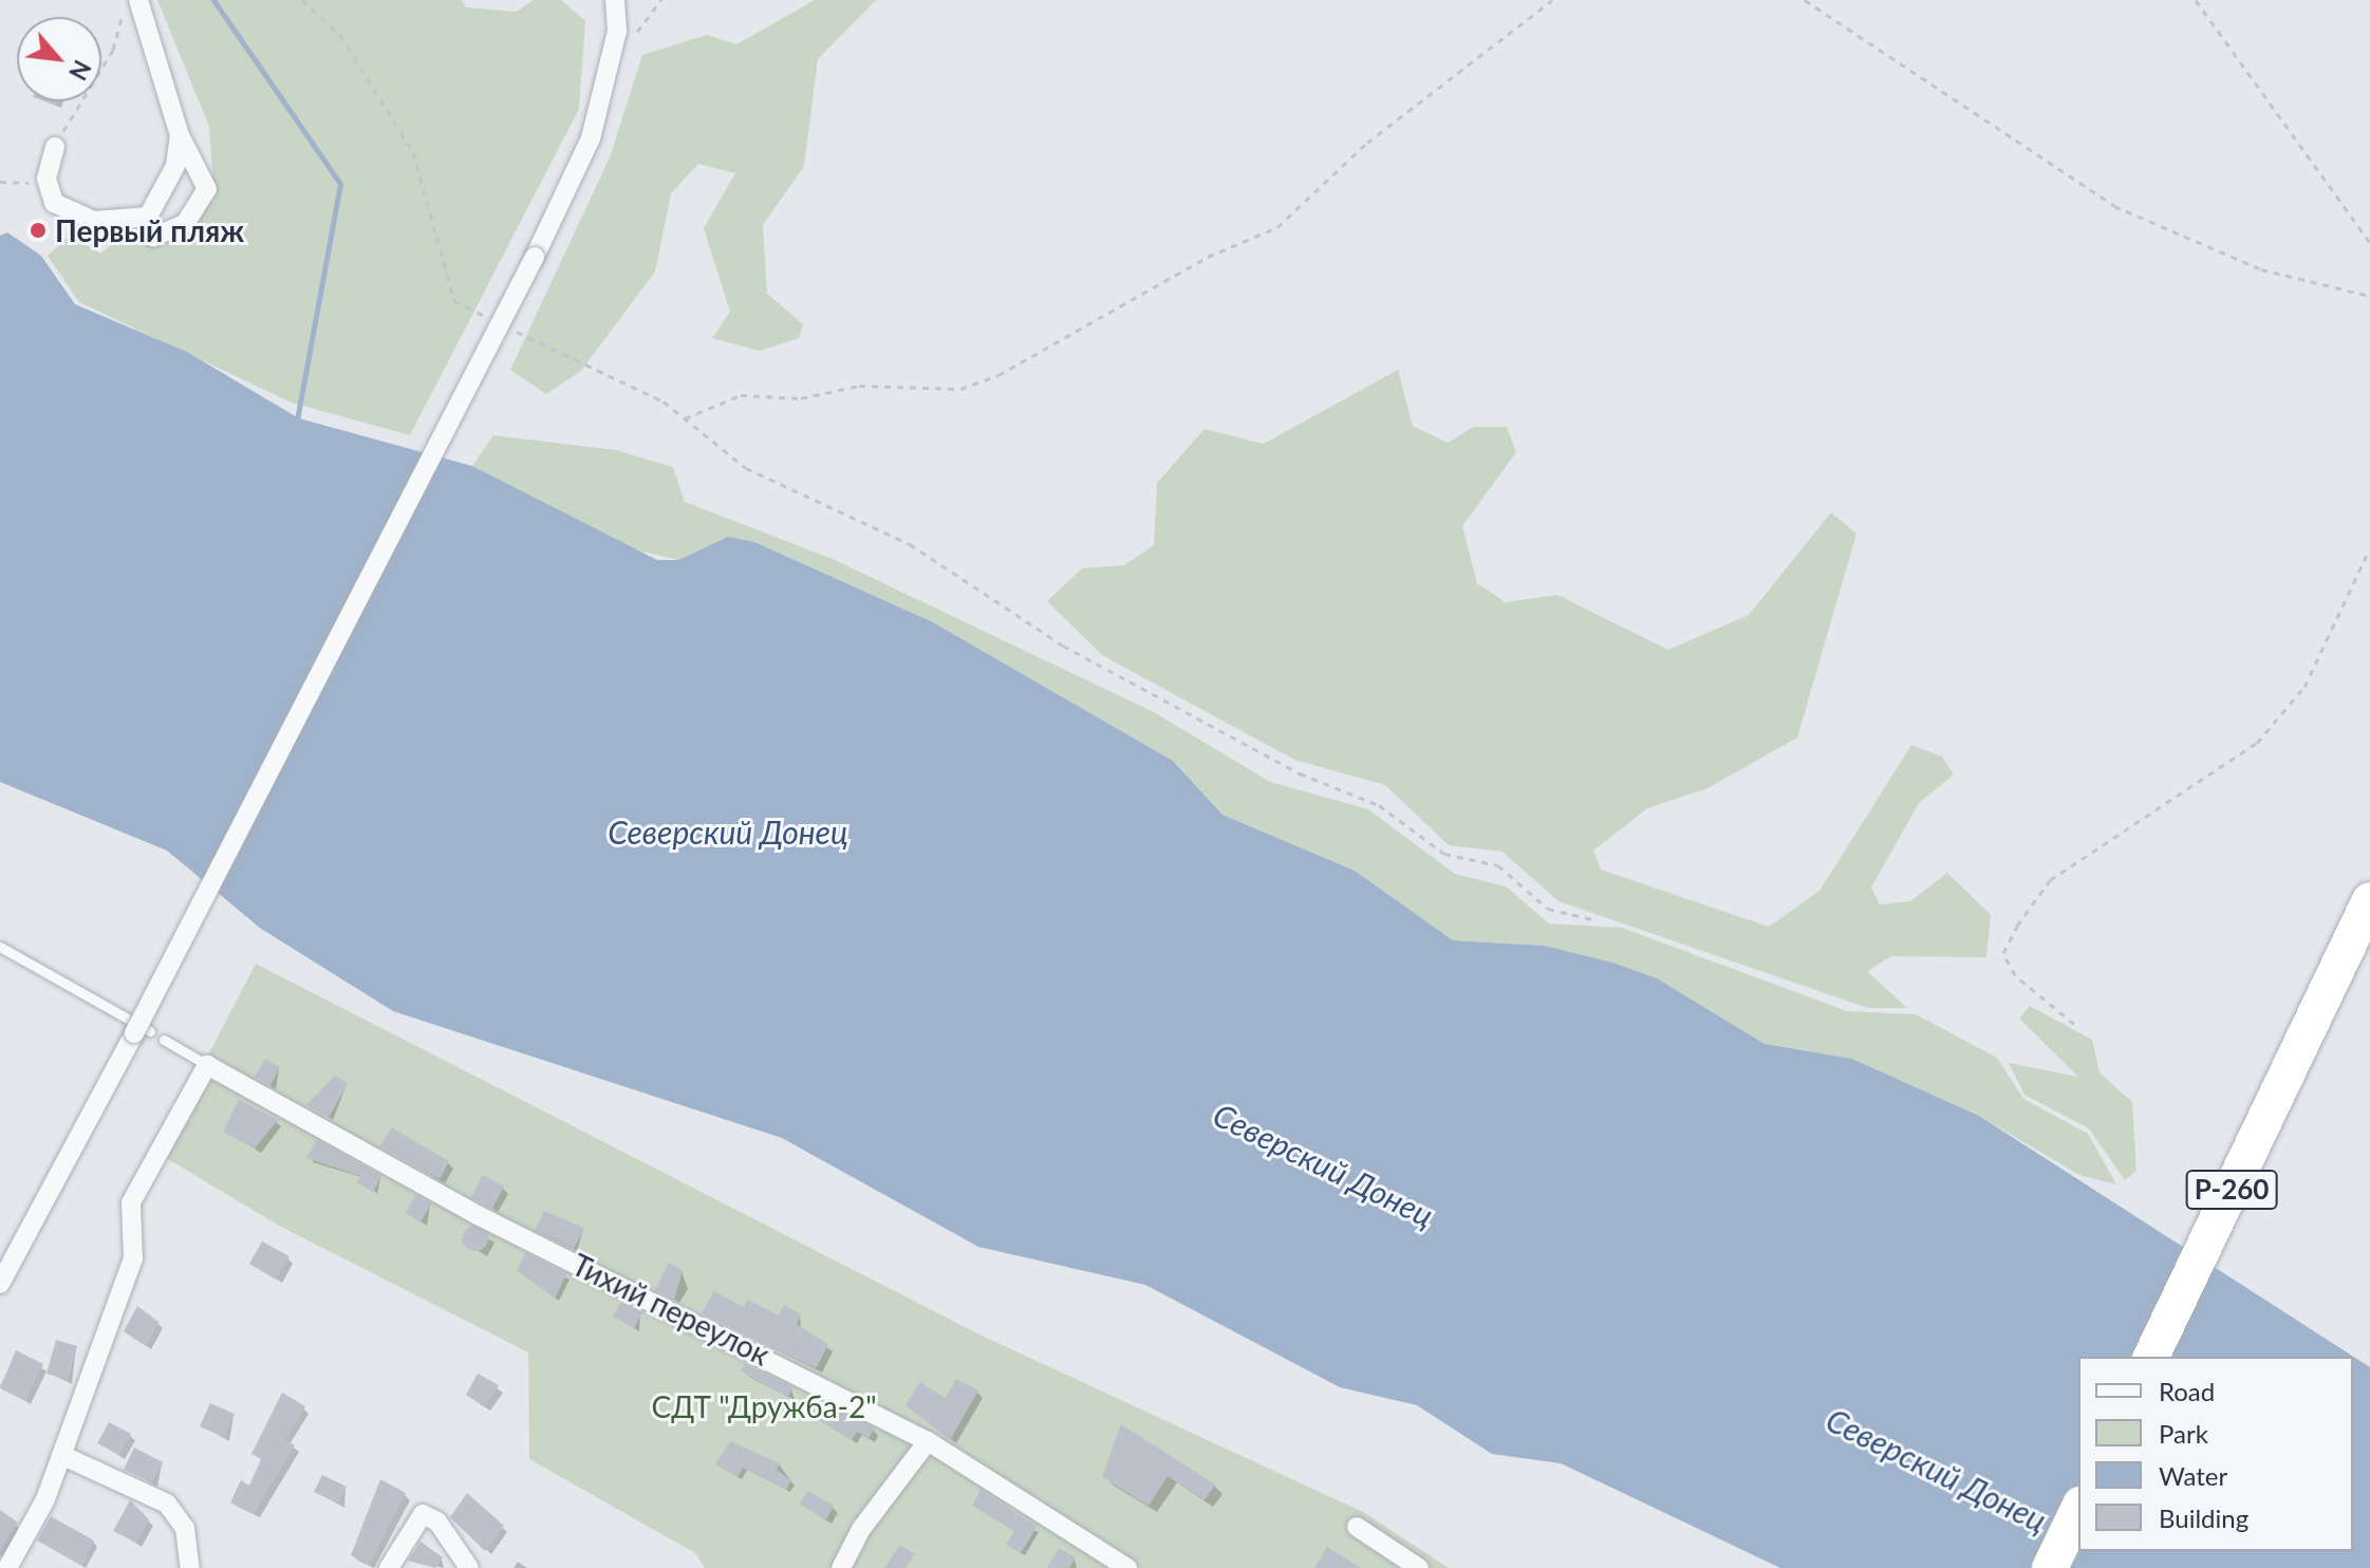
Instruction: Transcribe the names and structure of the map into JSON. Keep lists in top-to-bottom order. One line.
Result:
{"streets":{"highway":["Р-260"],"street":["Тихий переулок"]},"water":["Северский Донец"],"parks":["СДТ \"Дружба-2\""],"places":["Первый пляж"],"legend":["Road","Park","Water","Building"],"north":"bottom right"}
